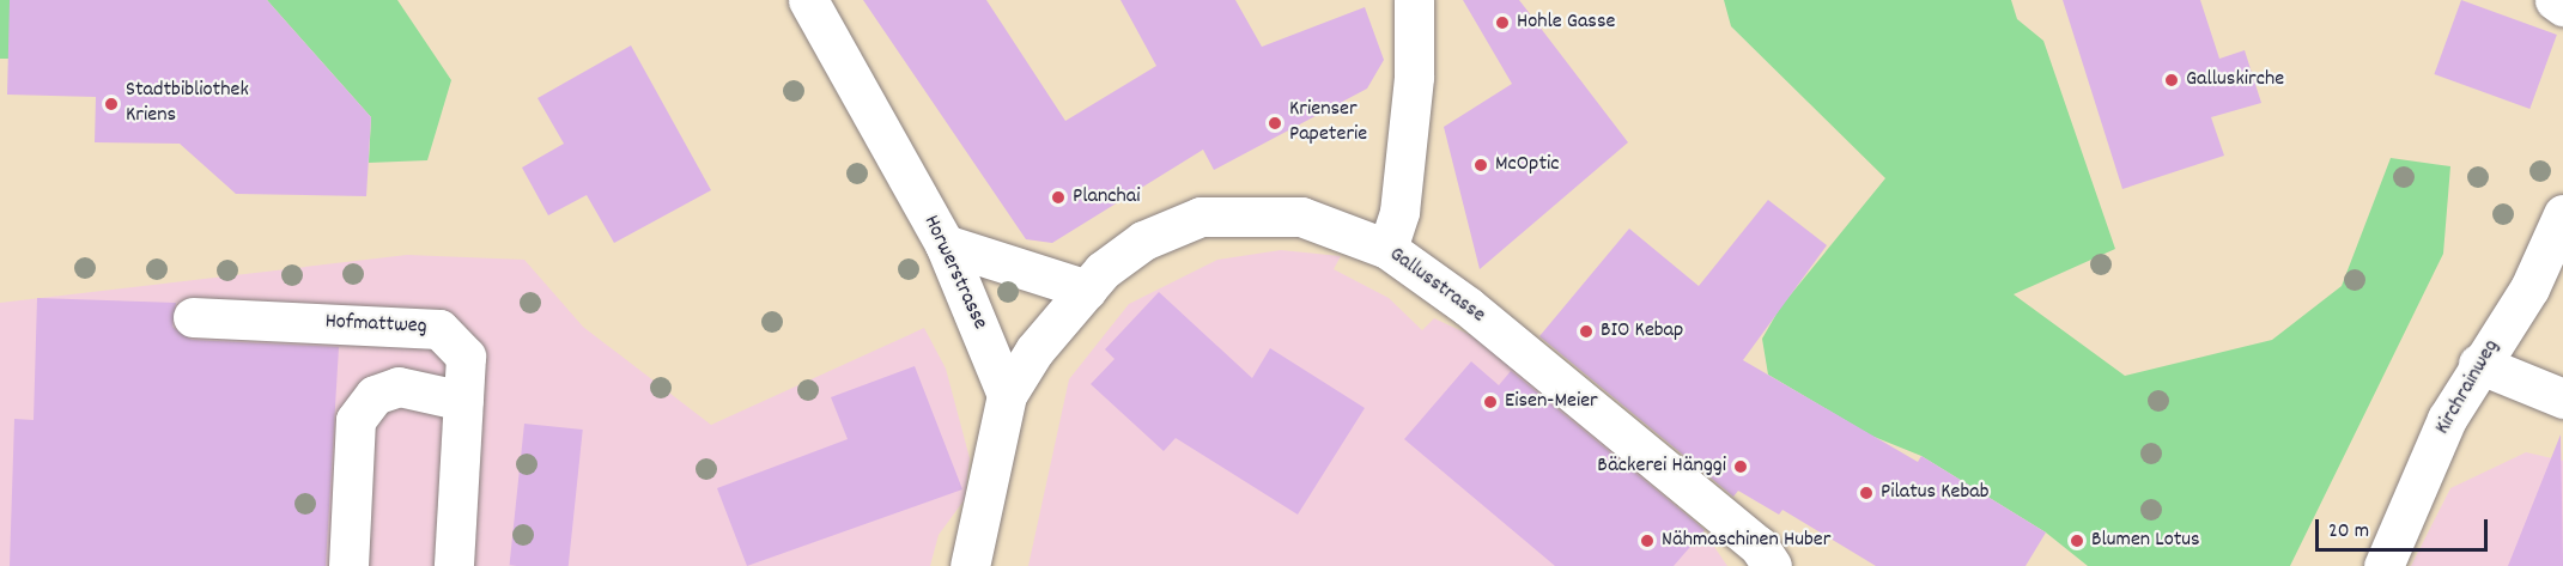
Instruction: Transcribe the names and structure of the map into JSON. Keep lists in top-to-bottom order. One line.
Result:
{"streets":{"street":["Horwerstrasse","Gallusstrasse","Hofmattweg","Kirchrainweg"]},"crossings":[["Horwerstrasse","Gallusstrasse"]],"places":["Hohle Gasse","Galluskirche","Stadtbibliothek Kriens","Krienser Papeterie","McOptic","Planchai","BIO Kebap","Eisen-Meier","Bäckerei Hänggi","Pilatus Kebab","Nähmaschinen Huber","Blumen Lotus"],"scale_bar":"20 m"}
